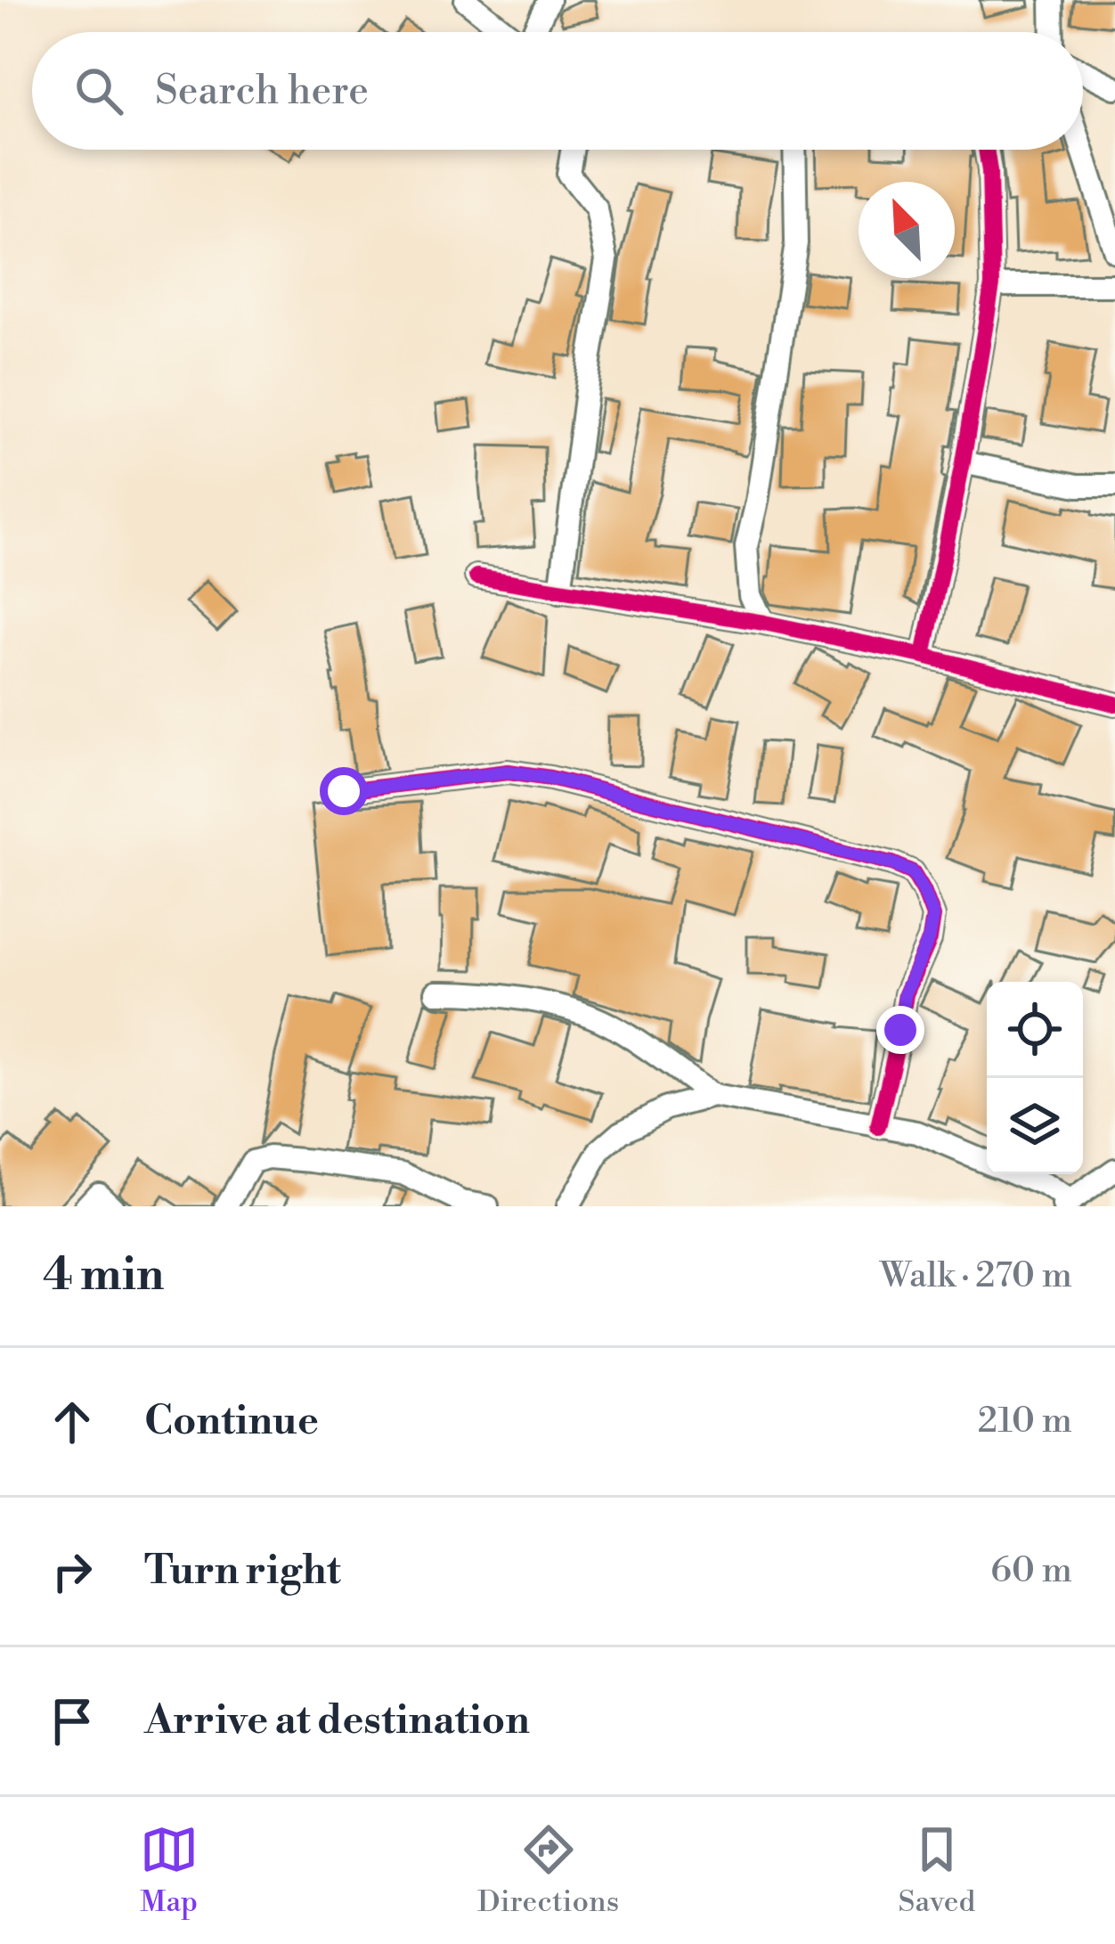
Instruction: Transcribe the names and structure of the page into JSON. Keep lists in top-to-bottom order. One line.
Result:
{"north":"top left","page":{"search":"Search here","heading":["4 min","Walk · 270 m"],"list":[["Continue","210 m"],["Turn right","60 m"],"Arrive at destination"],"nav":["Map","Directions","Saved"]}}
